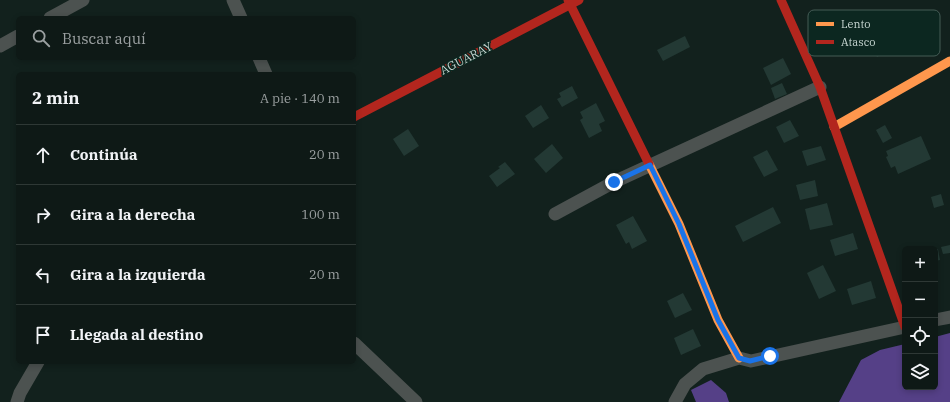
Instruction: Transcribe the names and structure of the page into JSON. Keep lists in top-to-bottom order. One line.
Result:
{"streets":{"street":["AGUARAY"]},"legend":["Lento","Atasco"],"page":{"search":"Buscar aquí","heading":["2 min","A pie · 140 m"],"list":[["Continúa","20 m"],["Gira a la derecha","100 m"],["Gira a la izquierda","20 m"],"Llegada al destino"],"map_buttons":["+","−"]}}
